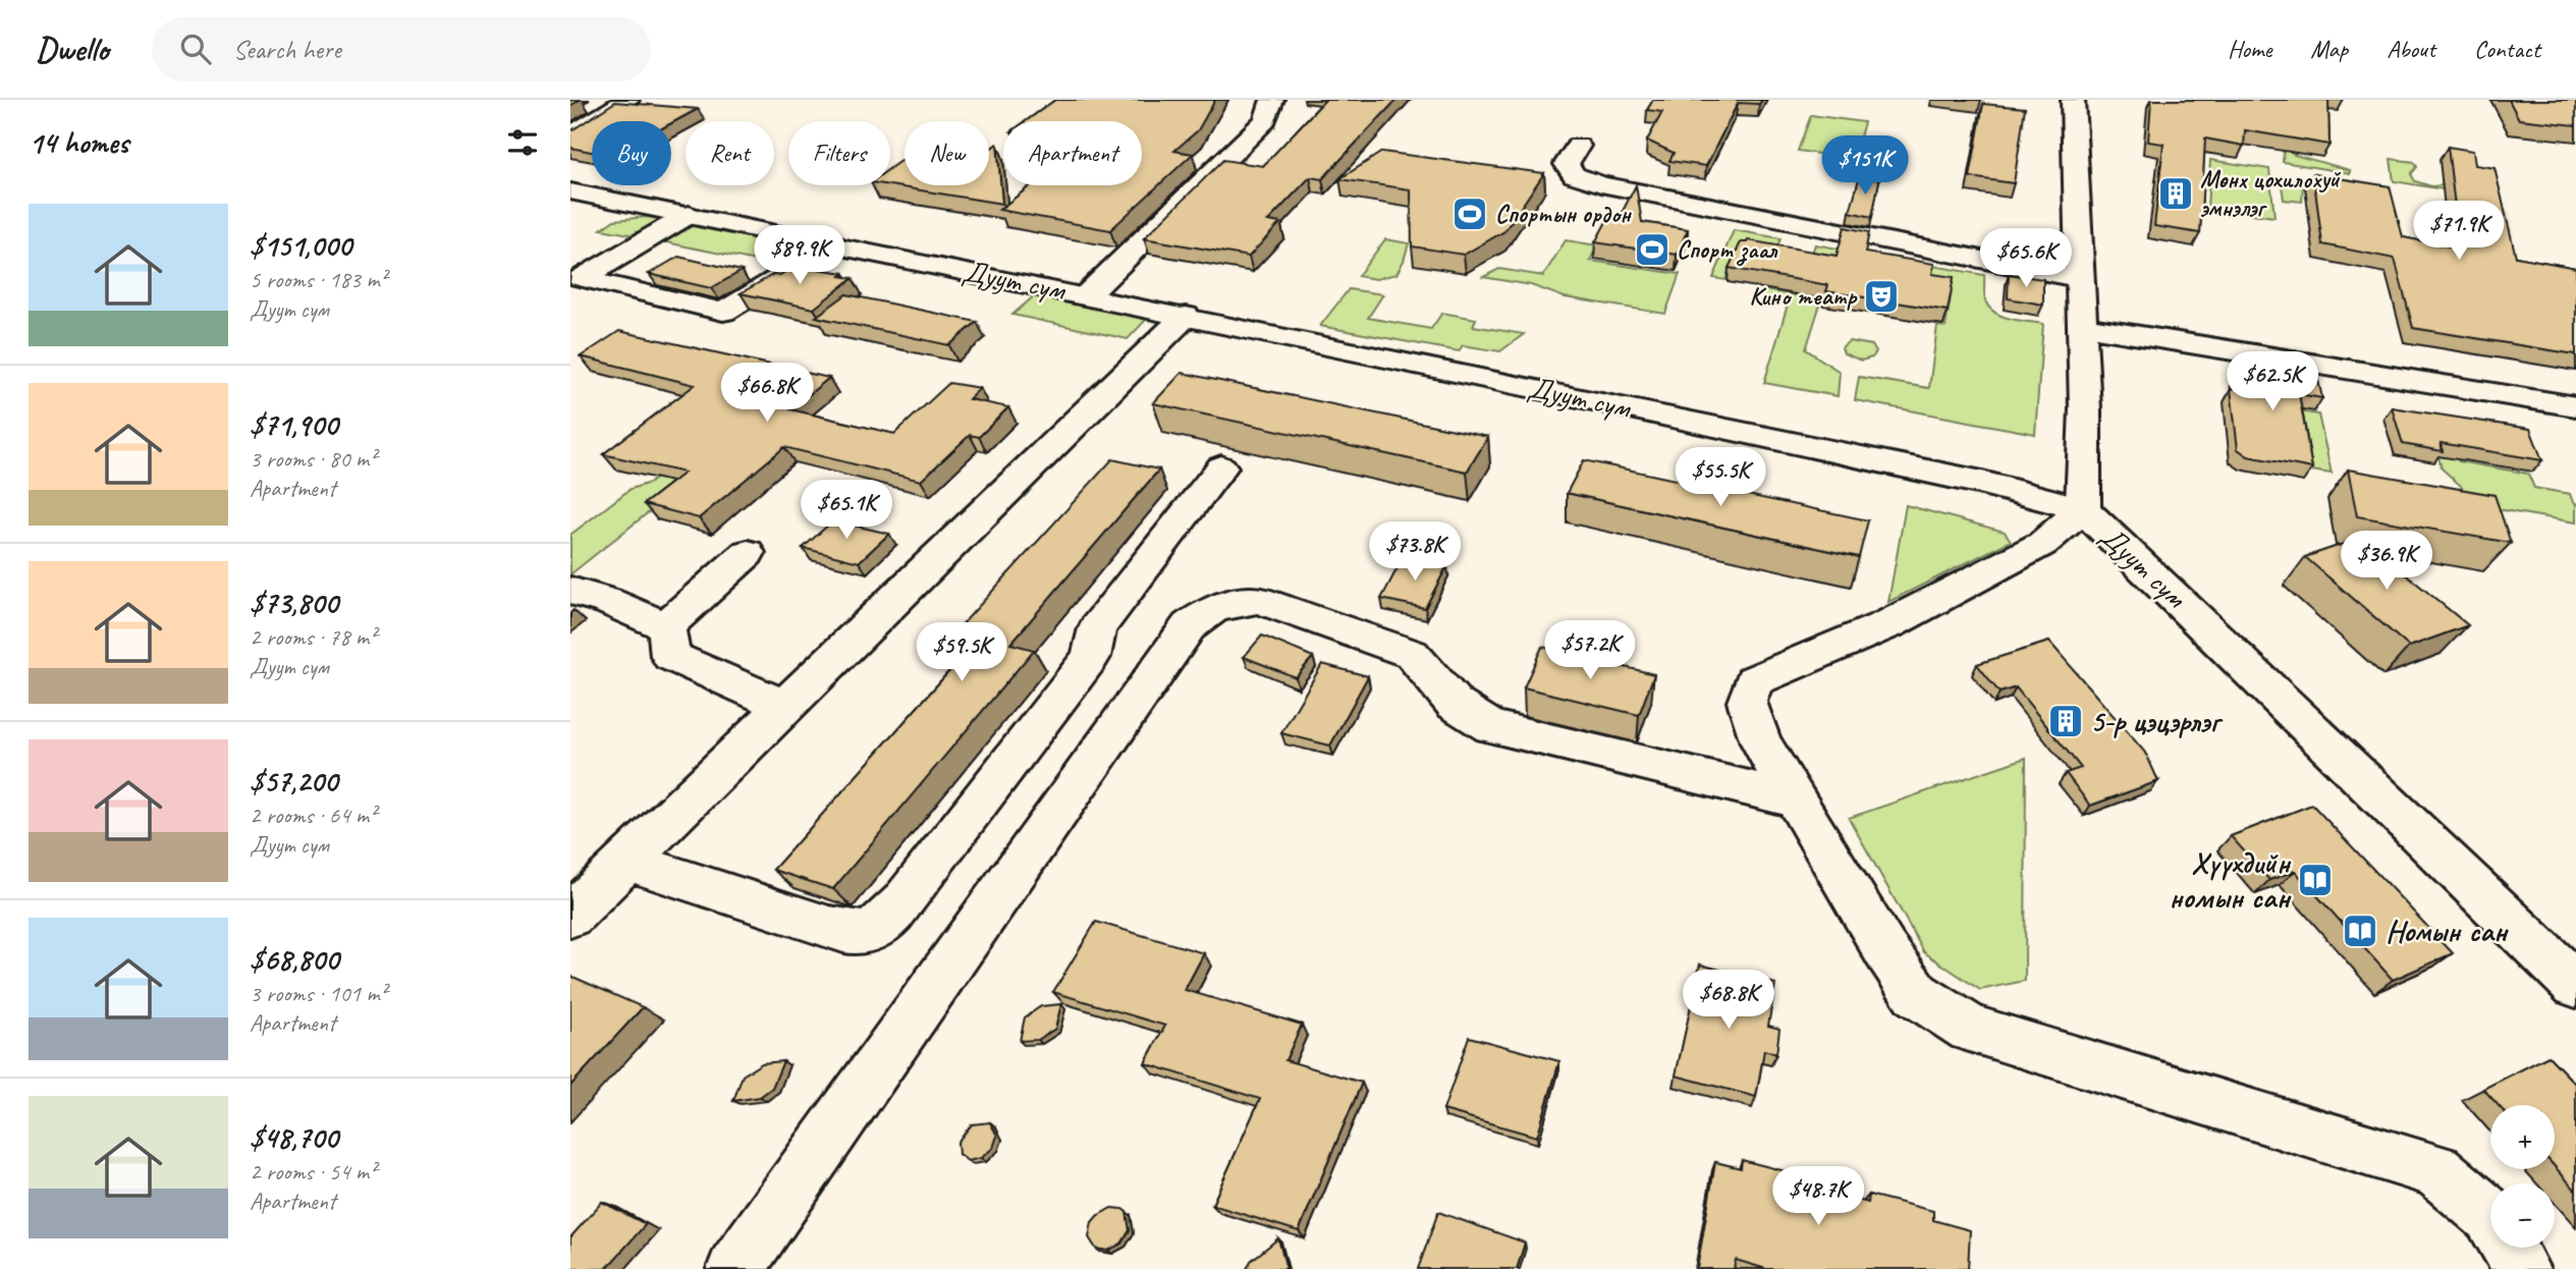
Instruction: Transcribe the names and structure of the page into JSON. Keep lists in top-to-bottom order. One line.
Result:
{"streets":{"street":["Дуут сум"]},"places":{"building":["Мөнх цохилохуй эмнэлэг","5-р цэцэрлэг"],"sports":["Спортын ордон","Спорт заал"],"theatre":["Кино театр"],"library":["Хүүхдийн номын сан","Номын сан"]},"page":{"header":"Dwello","search":"Search here","nav":["Home","Map","About","Contact"],"heading":"14 homes","chip":["Buy","Rent","Filters","New","Apartment"],"price":["$151K","$71.9K","$89.9K","$65.6K","$62.5K","$66.8K","$55.5K","$65.1K","$73.8K","$36.9K","$57.2K","$59.5K","$68.8K","$48.7K"],"list":[{"name":"$151,000","note":"5 rooms · 183 m² · Дуут сум"},{"name":"$71,900","note":"3 rooms · 80 m² · Apartment"},{"name":"$73,800","note":"2 rooms · 78 m² · Дуут сум"},{"name":"$57,200","note":"2 rooms · 64 m² · Дуут сум"},{"name":"$68,800","note":"3 rooms · 101 m² · Apartment"},{"name":"$48,700","note":"2 rooms · 54 m² · Apartment"}],"map_buttons":["+","−"]}}
